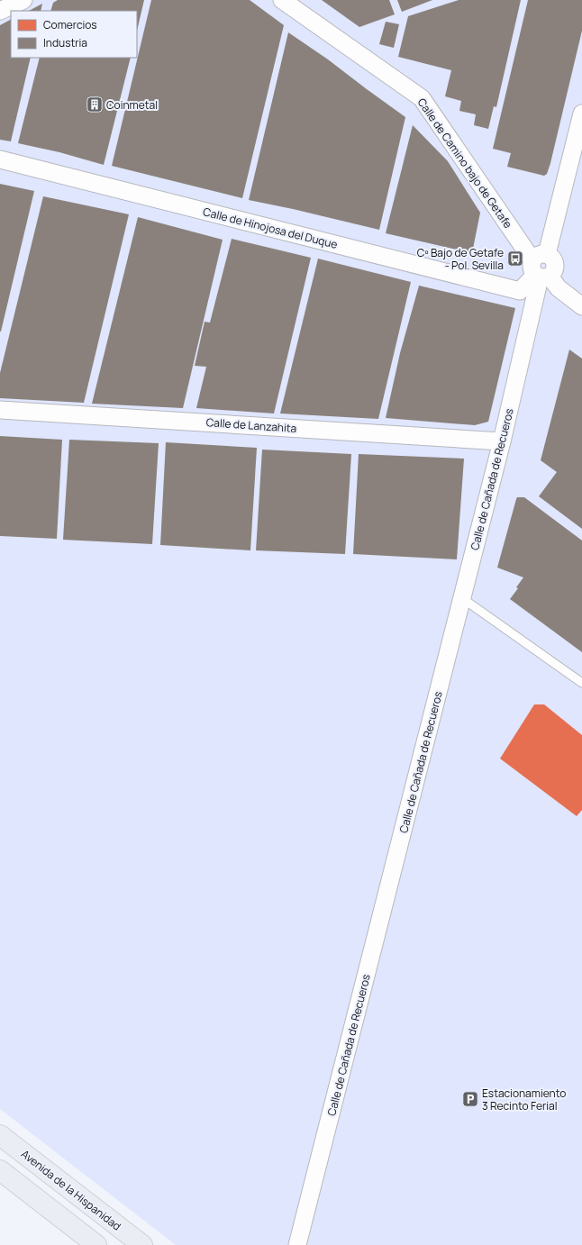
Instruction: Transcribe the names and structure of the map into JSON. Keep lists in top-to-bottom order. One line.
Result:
{"streets":{"main road":["Avenida de la Hispanidad"],"street":["Calle de Camino bajo de Getafe","Calle de Hinojosa del Duque","Calle de Lanzahita","Calle de Cañada de Recueros"]},"crossings":[["Calle de Camino bajo de Getafe","Calle de Hinojosa del Duque"],["Calle de Camino bajo de Getafe","Calle de Cañada de Recueros"],["Calle de Hinojosa del Duque","Calle de Cañada de Recueros"],["Calle de Lanzahita","Calle de Cañada de Recueros"]],"places":{"building":["Coinmetal"],"bus stop":["Cº Bajo de Getafe - Pol. Sevilla"],"parking":["Estacionamiento 3 Recinto Ferial"]},"legend":["Comercios","Industria"]}
